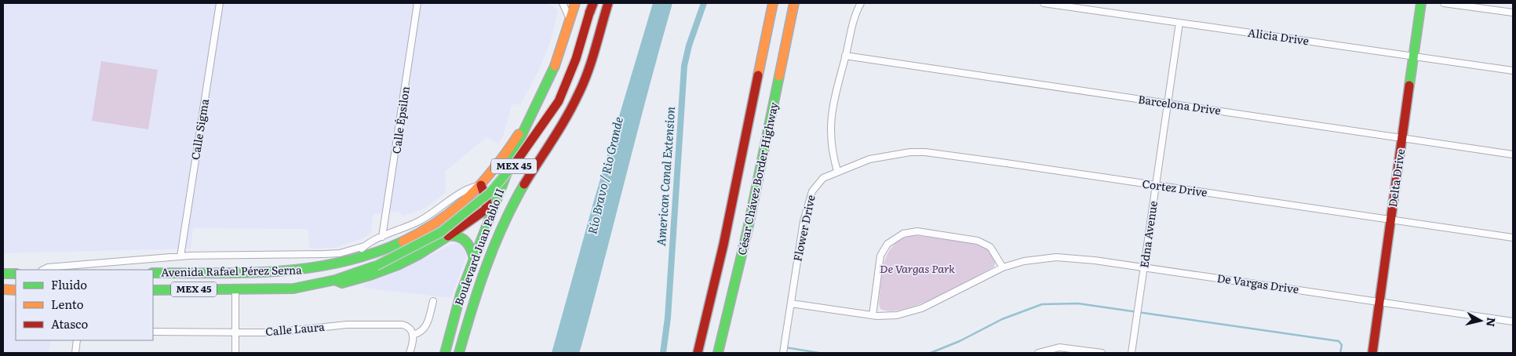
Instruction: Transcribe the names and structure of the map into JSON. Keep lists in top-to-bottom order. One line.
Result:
{"streets":{"main road":["MEX 45","Delta Drive","César Chávez Border Highway","Boulevard Juan Pablo II","Avenida Rafael Pérez Serna"],"street":["Alicia Drive","Barcelona Drive","Calle Épsilon","Calle Sigma","Cortez Drive","Flower Drive","Edna Avenue","De Vargas Drive","Calle Laura"]},"crossings":[["Alicia Drive","Delta Drive"],["Alicia Drive","Edna Avenue"],["Barcelona Drive","Delta Drive"],["Barcelona Drive","Edna Avenue"],["Delta Drive","Cortez Drive"],["Delta Drive","De Vargas Drive"],["Cortez Drive","Flower Drive"],["Cortez Drive","Edna Avenue"],["Flower Drive","De Vargas Drive"],["Edna Avenue","De Vargas Drive"],["Boulevard Juan Pablo II","Avenida Rafael Pérez Serna"]],"water":["Río Bravo / Rio Grande","American Canal Extension"],"parks":["De Vargas Park"],"legend":["Fluido","Lento","Atasco"],"north":"right"}
